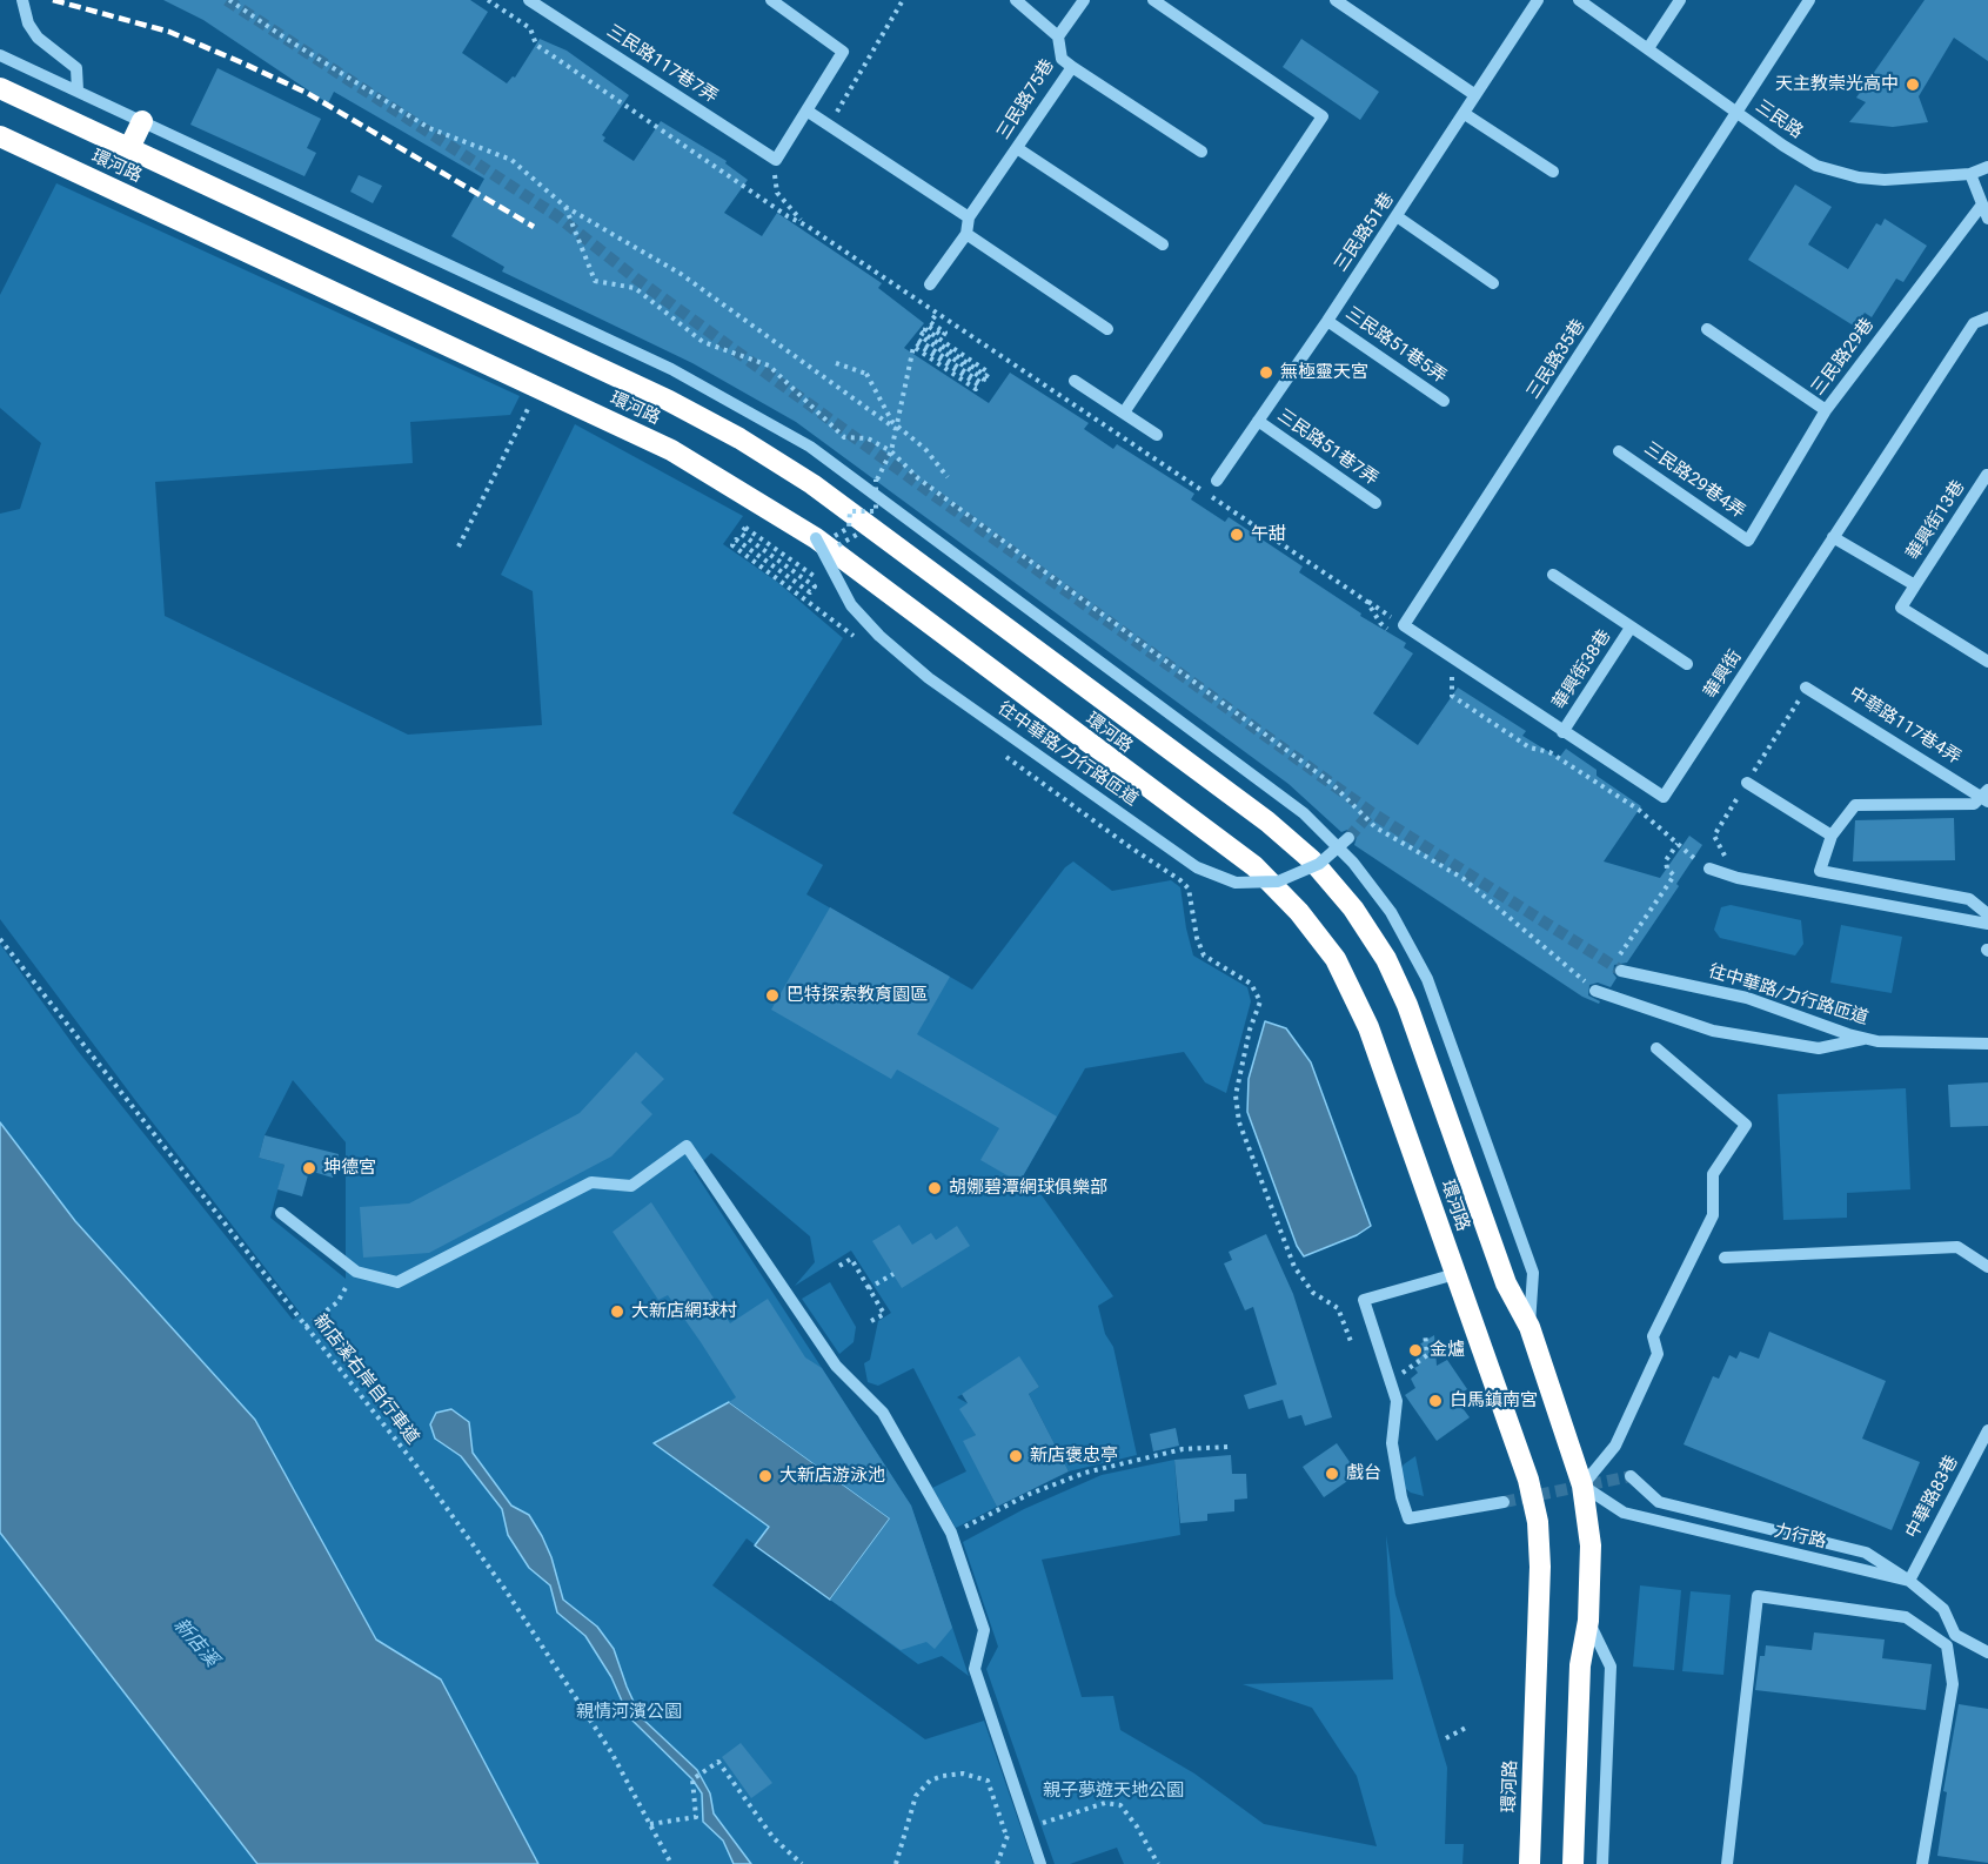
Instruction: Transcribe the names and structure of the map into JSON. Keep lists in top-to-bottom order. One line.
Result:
{"streets":{"highway":["環河路"],"street":["三民路117巷7弄","三民路75巷","三民路","三民路51巷","三民路51巷5弄","三民路29巷","三民路35巷","三民路51巷7弄","三民路29巷4弄","華興街13巷","華興街38巷","華興街","中華路117巷4弄","往中華路/力行路匝道","中華路83巷","力行路"],"path":["新店溪右岸自行車道"]},"crossings":[["三民路","三民路35巷"],["環河路","往中華路/力行路匝道"],["環河路","力行路"],["三民路51巷","三民路51巷5弄"],["三民路51巷","三民路51巷7弄"],["三民路29巷","三民路29巷4弄"],["三民路35巷","華興街"],["華興街38巷","華興街"],["中華路83巷","力行路"]],"water":["新店溪"],"parks":["親情河濱公園","親子夢遊天地公園"],"places":["天主教崇光高中","無極靈天宮","午甜","巴特探索教育園區","坤德宮","胡娜碧潭網球俱樂部","大新店網球村","金爐","白馬鎮南宮","新店褒忠亭","戲台","大新店游泳池"]}
